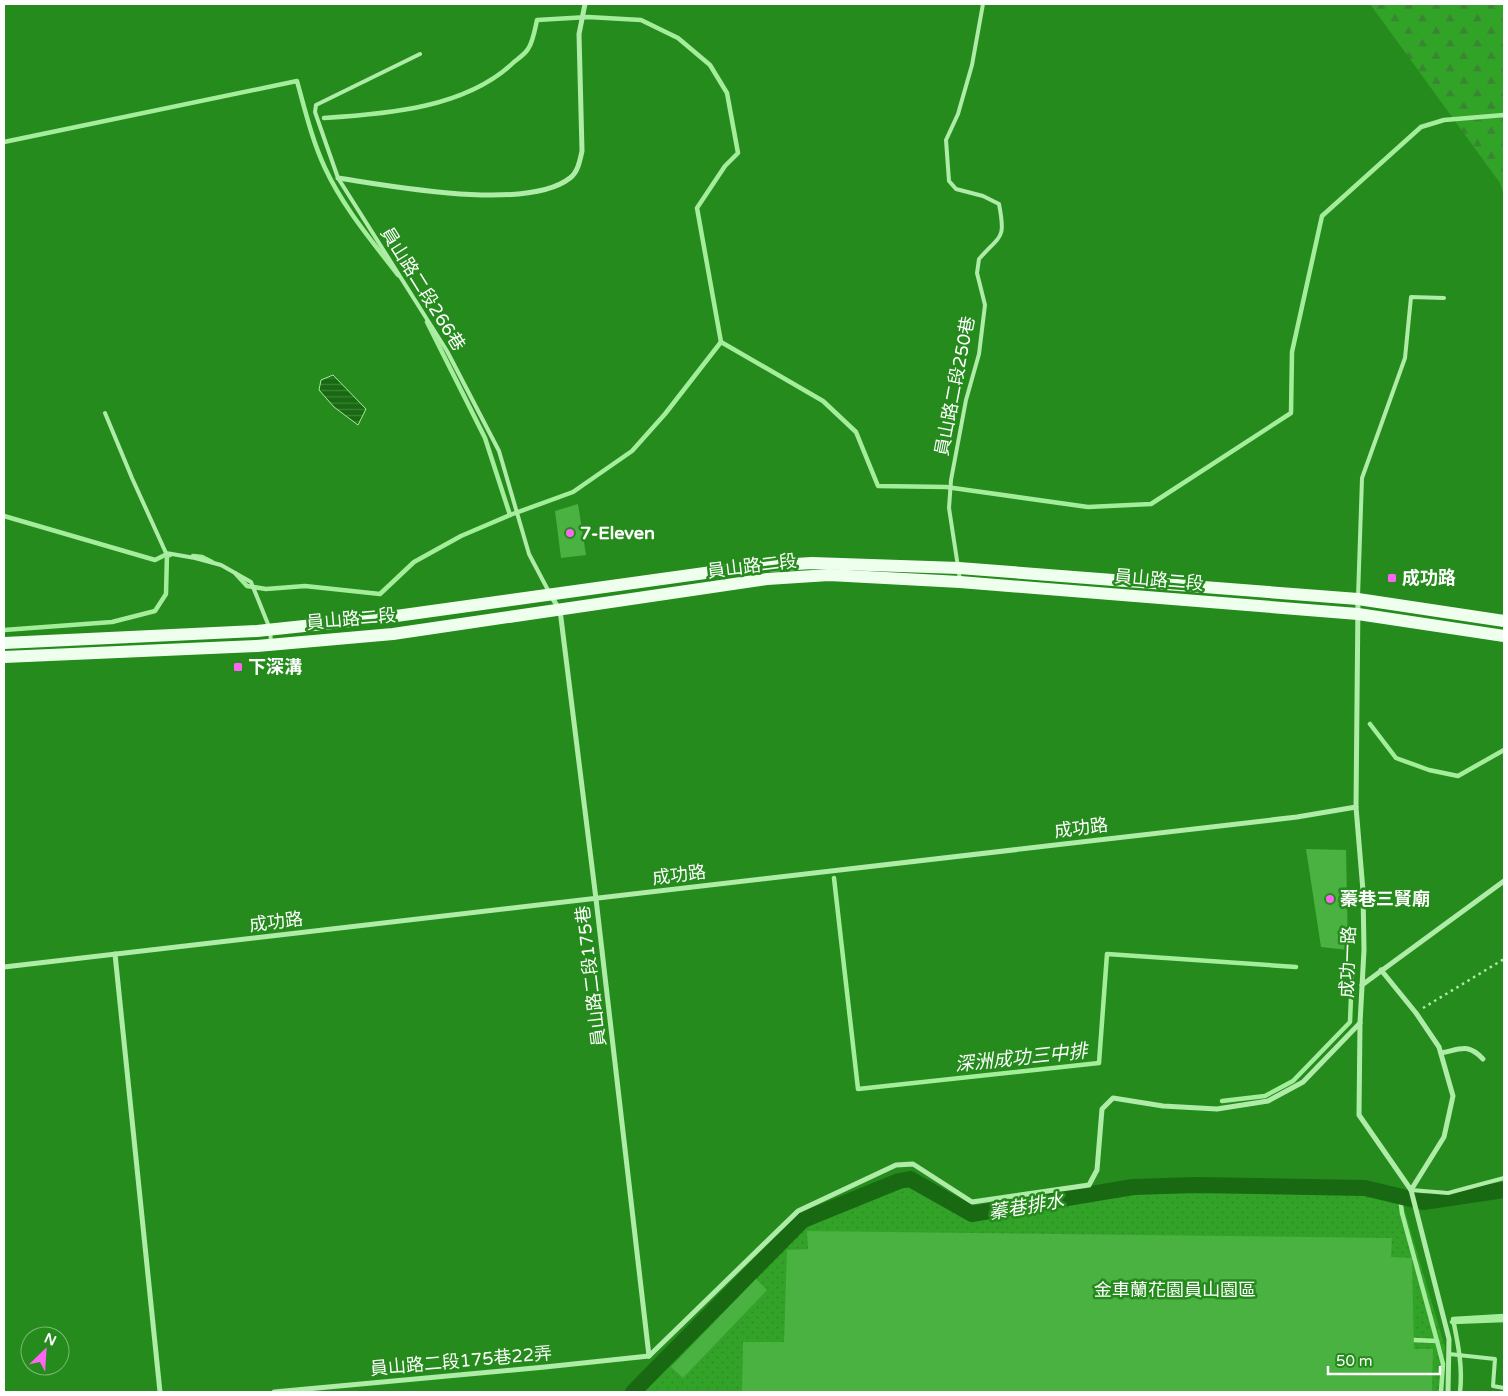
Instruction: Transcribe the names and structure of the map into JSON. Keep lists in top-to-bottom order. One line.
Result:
{"streets":{"main road":["員山路二段"],"street":["成功路","成功一路","員山路二段175巷","員山路二段175巷22弄"],"lane":["員山路二段266巷","員山路二段250巷"]},"crossings":[["員山路二段266巷","員山路二段"],["員山路二段266巷","員山路二段175巷"],["員山路二段250巷","員山路二段"],["員山路二段","成功一路"],["員山路二段","員山路二段175巷"],["成功路","成功一路"],["成功路","員山路二段175巷"],["員山路二段175巷","員山路二段175巷22弄"]],"water":["深洲成功三中排","蓁巷排水"],"parks":["金車蘭花園員山園區"],"places":{"other":["7-Eleven","蓁巷三賢廟"],"transit":["成功路","下深溝"]},"scale_bar":"50 m","north":"top right"}
